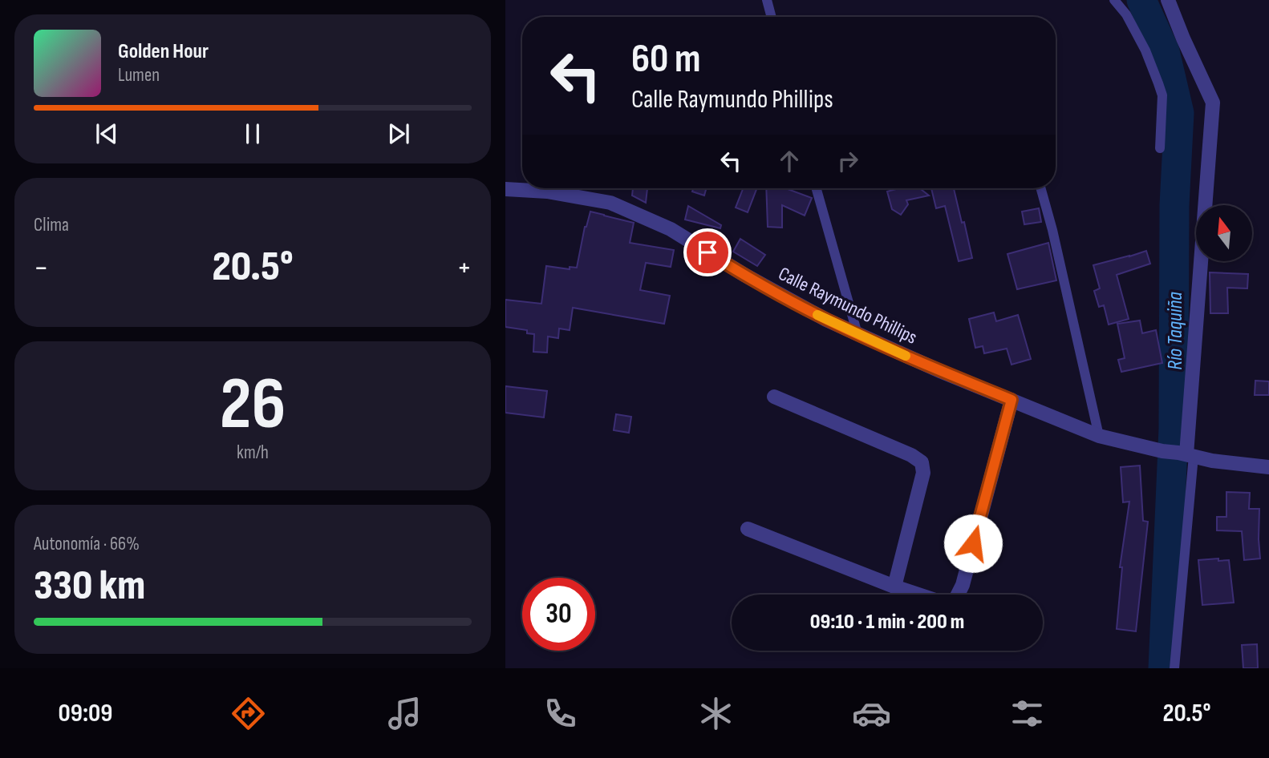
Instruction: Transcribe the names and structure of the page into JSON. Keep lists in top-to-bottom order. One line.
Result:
{"streets":{"street":["Calle Raymundo Phillips"]},"water":["Río Taquiña"],"north":"top","page":{"turn":["60 m","Calle Raymundo Phillips"],"song":["Golden Hour","Lumen"],"tile":["Clima",["26","km/h"],["Autonomía · 66%","330 km"]],"heat":["−","20.5°","+"],"limit":"30","trip":"09:10 · 1 min · 200 m","tabs":["09:09","20.5°"]}}
